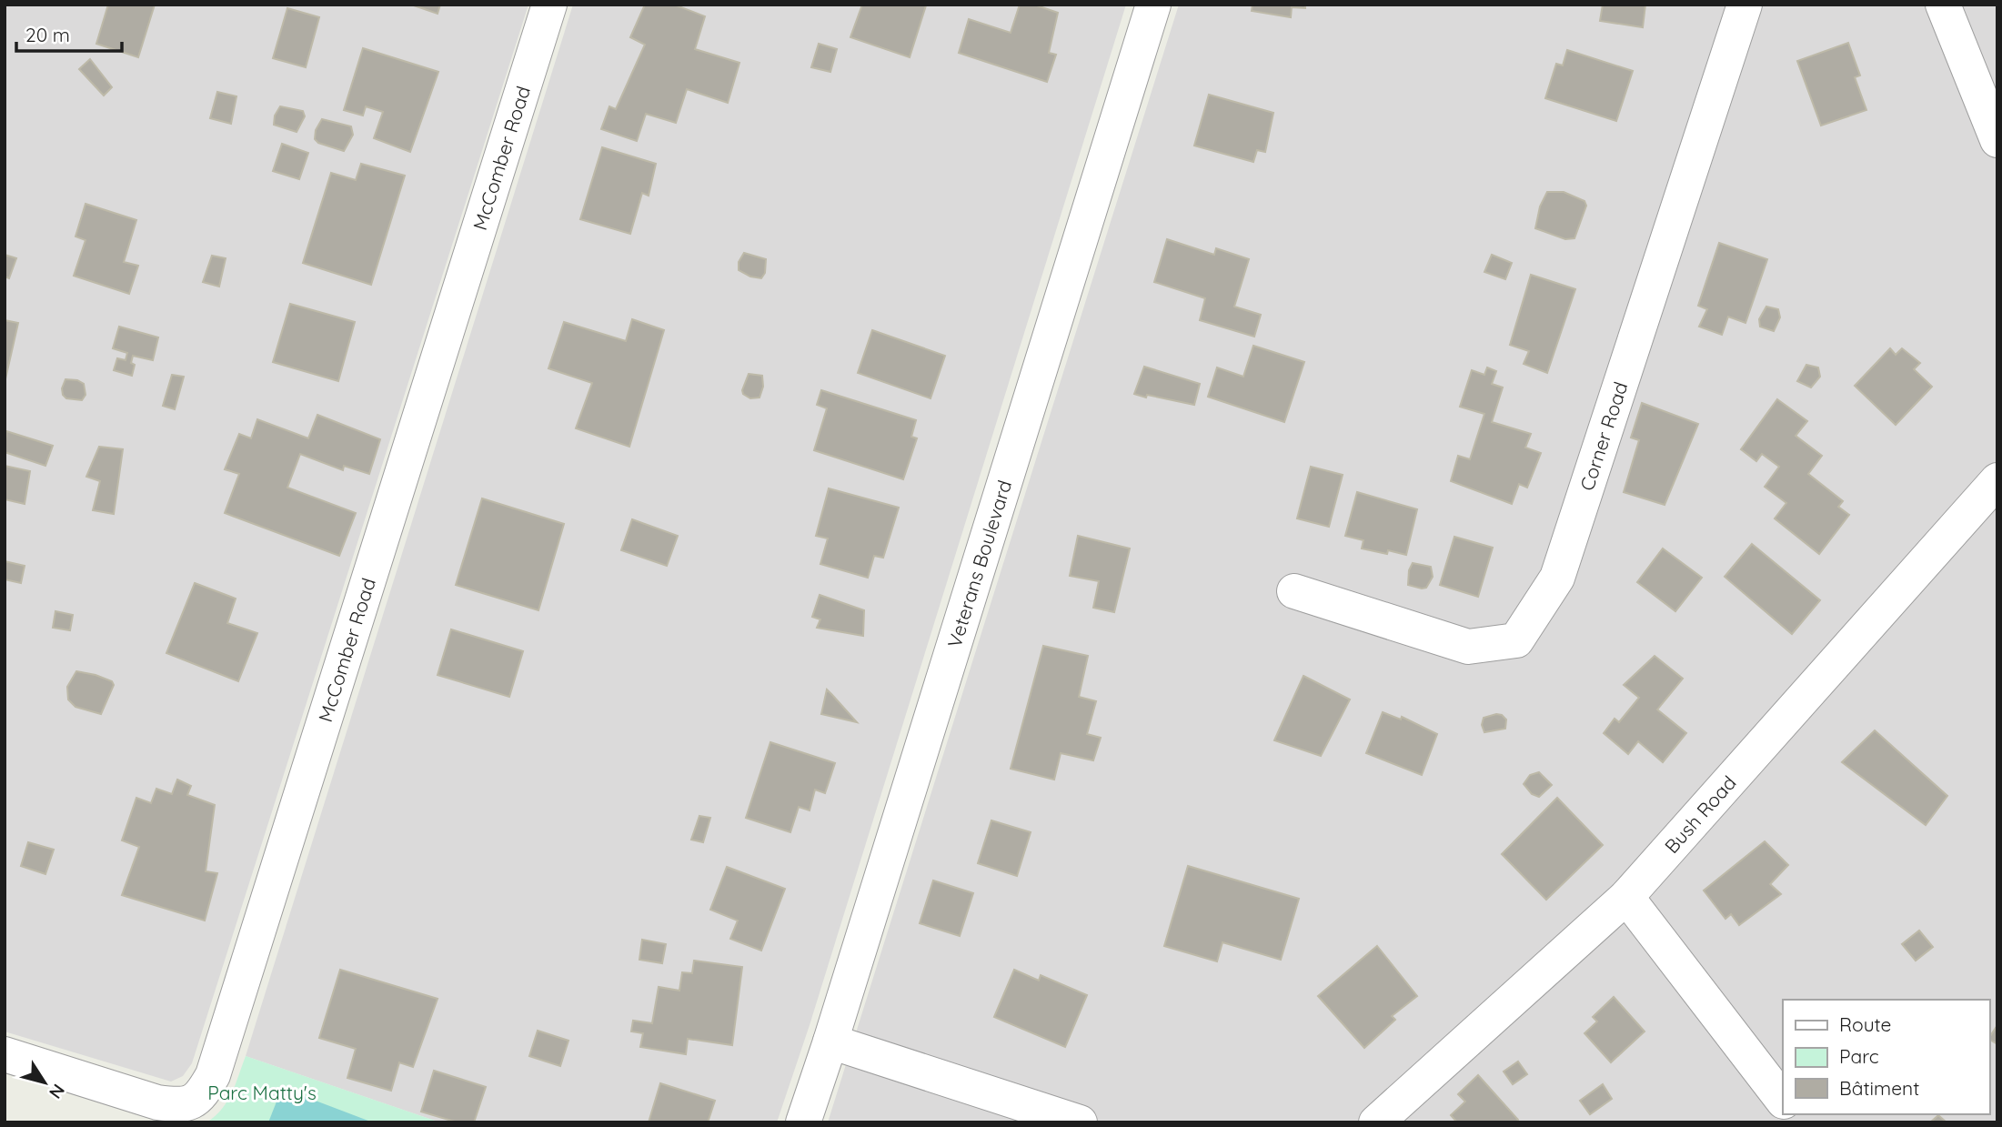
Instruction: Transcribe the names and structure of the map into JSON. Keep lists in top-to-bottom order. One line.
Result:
{"streets":{"street":["McComber Road","Corner Road","Veterans Boulevard","Bush Road"]},"parks":["Parc Matty's"],"legend":["Route","Parc","Bâtiment"],"scale_bar":"20 m","north":"bottom right"}
